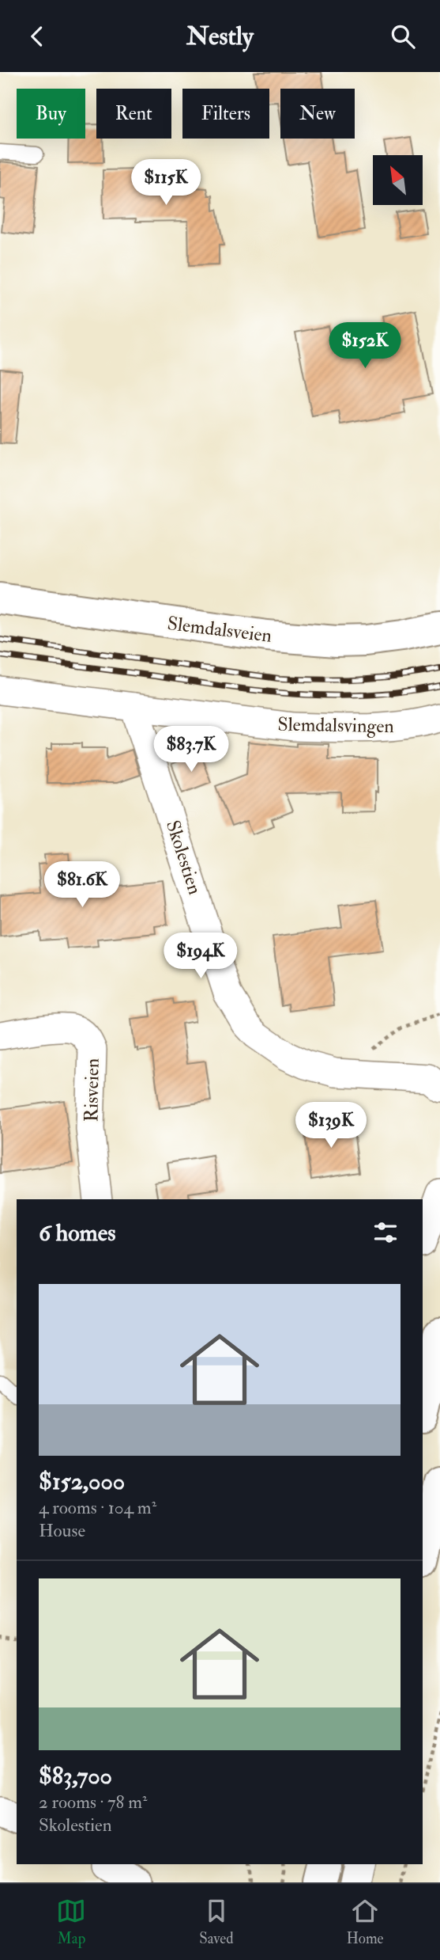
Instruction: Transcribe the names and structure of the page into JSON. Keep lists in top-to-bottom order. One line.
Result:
{"streets":{"main road":["Slemdalsveien"],"street":["Slemdalsvingen","Skolestien","Risveien"]},"crossings":[["Slemdalsvingen","Skolestien"]],"north":"top left","page":{"header":"Nestly","chip":["Buy","Rent","Filters","New"],"price":["$115K","$152K","$83.7K","$81.6K","$194K","$139K"],"heading":"6 homes","list":[{"name":"$152,000","note":"4 rooms · 104 m² · House"},{"name":"$83,700","note":"2 rooms · 78 m² · Skolestien"}],"tabs":["Map","Saved","Home"]}}
